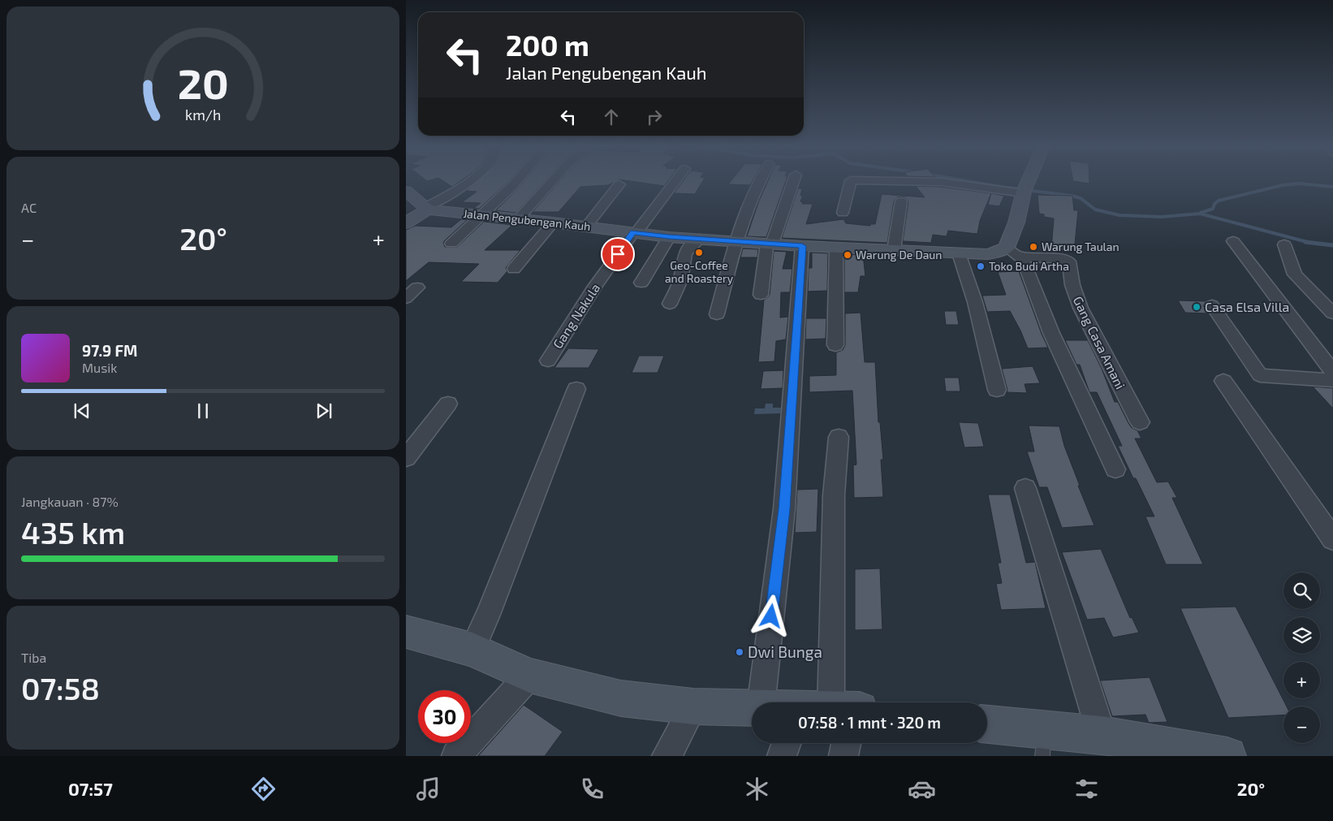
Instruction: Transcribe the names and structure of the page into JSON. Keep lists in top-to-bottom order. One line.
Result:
{"streets":{"street":["Jalan Pengubengan Kauh","Gang Nakula","Gang Casa Amani"]},"crossings":[["Jalan Pengubengan Kauh","Gang Nakula"],["Jalan Pengubengan Kauh","Gang Casa Amani"]],"places":["Warung Taulan","Geo-Coffee and Roastery","Warung De Daun","Toko Budi Artha","Casa Elsa Villa","Dwi Bunga"],"page":{"turn":["200 m","Jalan Pengubengan Kauh"],"tile":["AC",["Jangkauan · 87%","435 km"],["Tiba","07:58"]],"heat":["−","20°","+"],"song":["97.9 FM","Musik"],"map_buttons":["+","−"],"limit":"30","trip":"07:58 · 1 mnt · 320 m","tabs":["07:57","20°"],"gauge":["20","km/h"]}}
